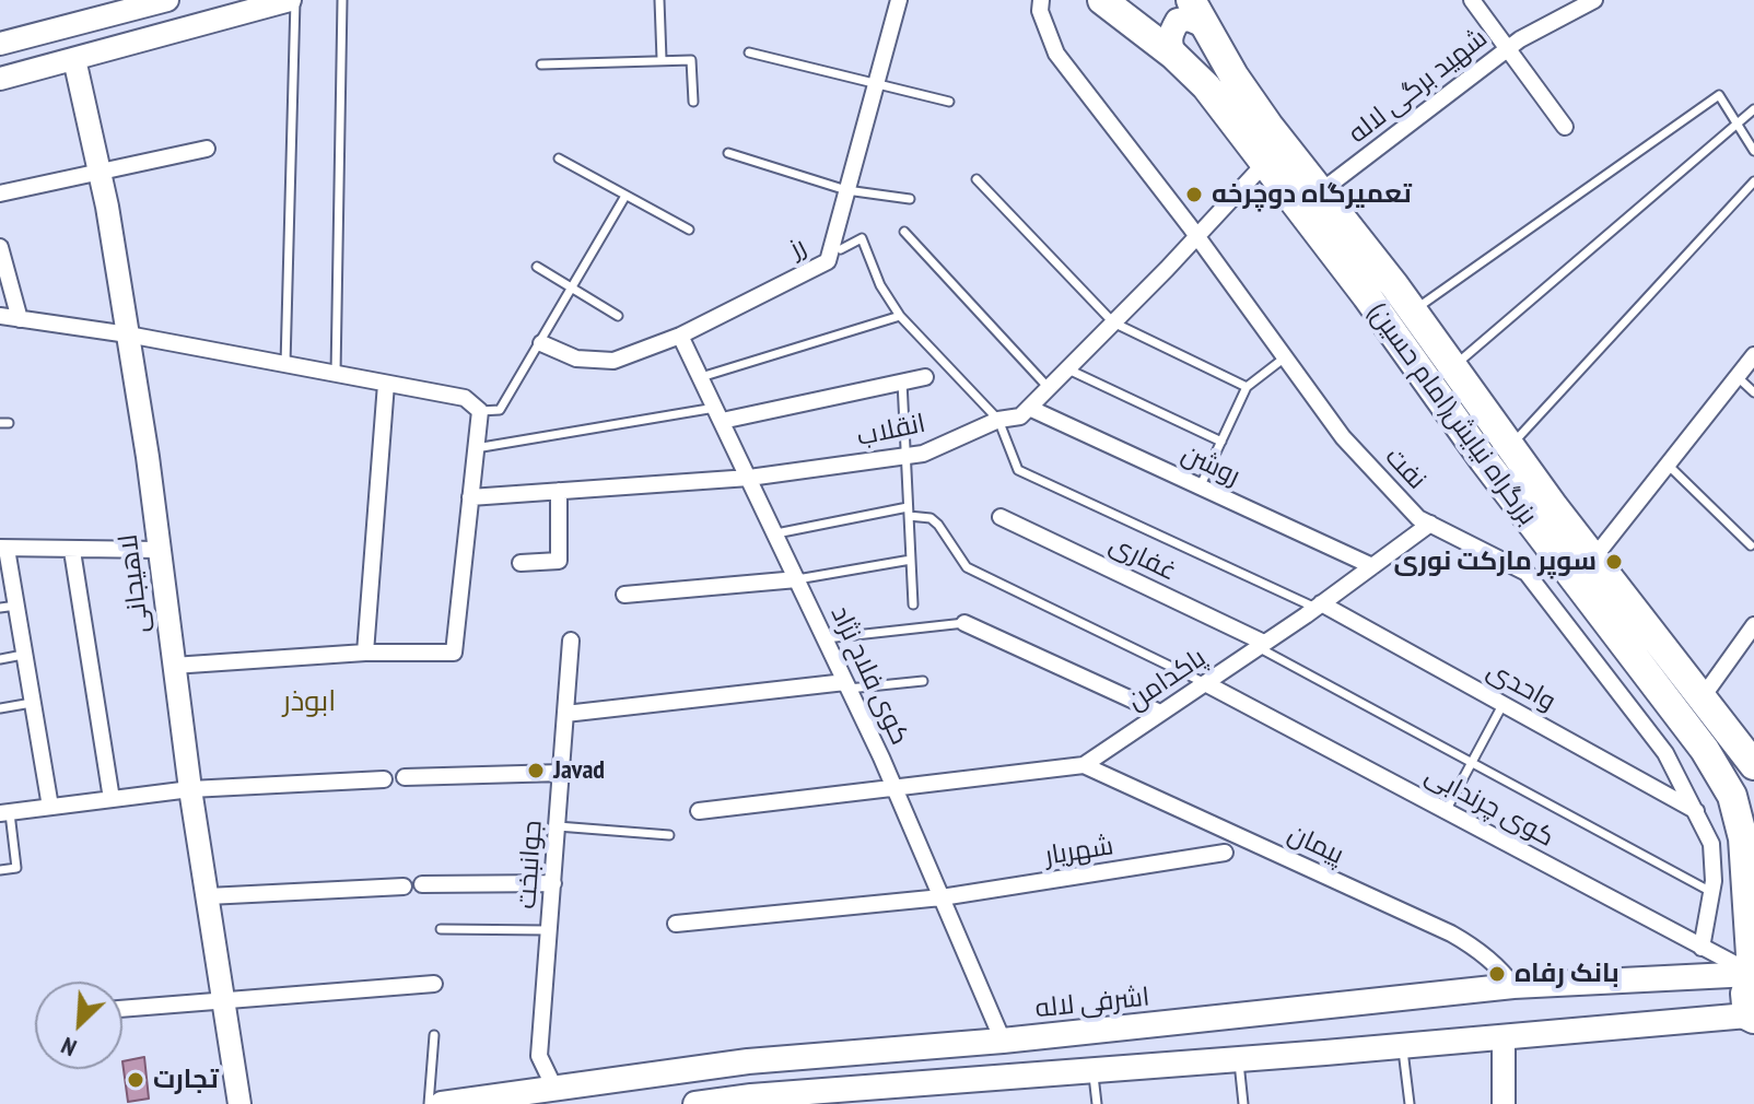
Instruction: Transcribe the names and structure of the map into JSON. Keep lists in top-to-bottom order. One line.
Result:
{"streets":{"highway":["بزرگراه نیایش(امام حسین)"],"main road":["اشرفی لاله"],"street":["شهید برگی لاله","رز","انقلاب","روشن","نفت","غفاری","لاهیجانی","کوی فلاح نژاد","پاکدامن","واحدی","کوی چرندابی","پیمان","شهریار","جوانبخت"]},"crossings":[["شهید برگی لاله","بزرگراه نیایش(امام حسین)"],["رز","کوی فلاح نژاد"],["بزرگراه نیایش(امام حسین)","انقلاب"],["بزرگراه نیایش(امام حسین)","کوی چرندابی"],["بزرگراه نیایش(امام حسین)","اشرفی لاله"],["انقلاب","روشن"],["انقلاب","نفت"],["انقلاب","کوی فلاح نژاد"],["روشن","پاکدامن"],["نفت","پاکدامن"],["نفت","واحدی"],["نفت","کوی چرندابی"],["غفاری","پاکدامن"],["کوی فلاح نژاد","پاکدامن"],["کوی فلاح نژاد","شهریار"],["کوی فلاح نژاد","اشرفی لاله"],["پاکدامن","واحدی"],["پاکدامن","کوی چرندابی"],["پاکدامن","پیمان"],["کوی چرندابی","اشرفی لاله"],["پیمان","اشرفی لاله"],["جوانبخت","اشرفی لاله"]],"districts":["ابوذر"],"places":["تعمیرگاه دوچرخه","سوپر مارکت نوری","Javad","بانک رفاه","تجارت"],"north":"bottom left"}
